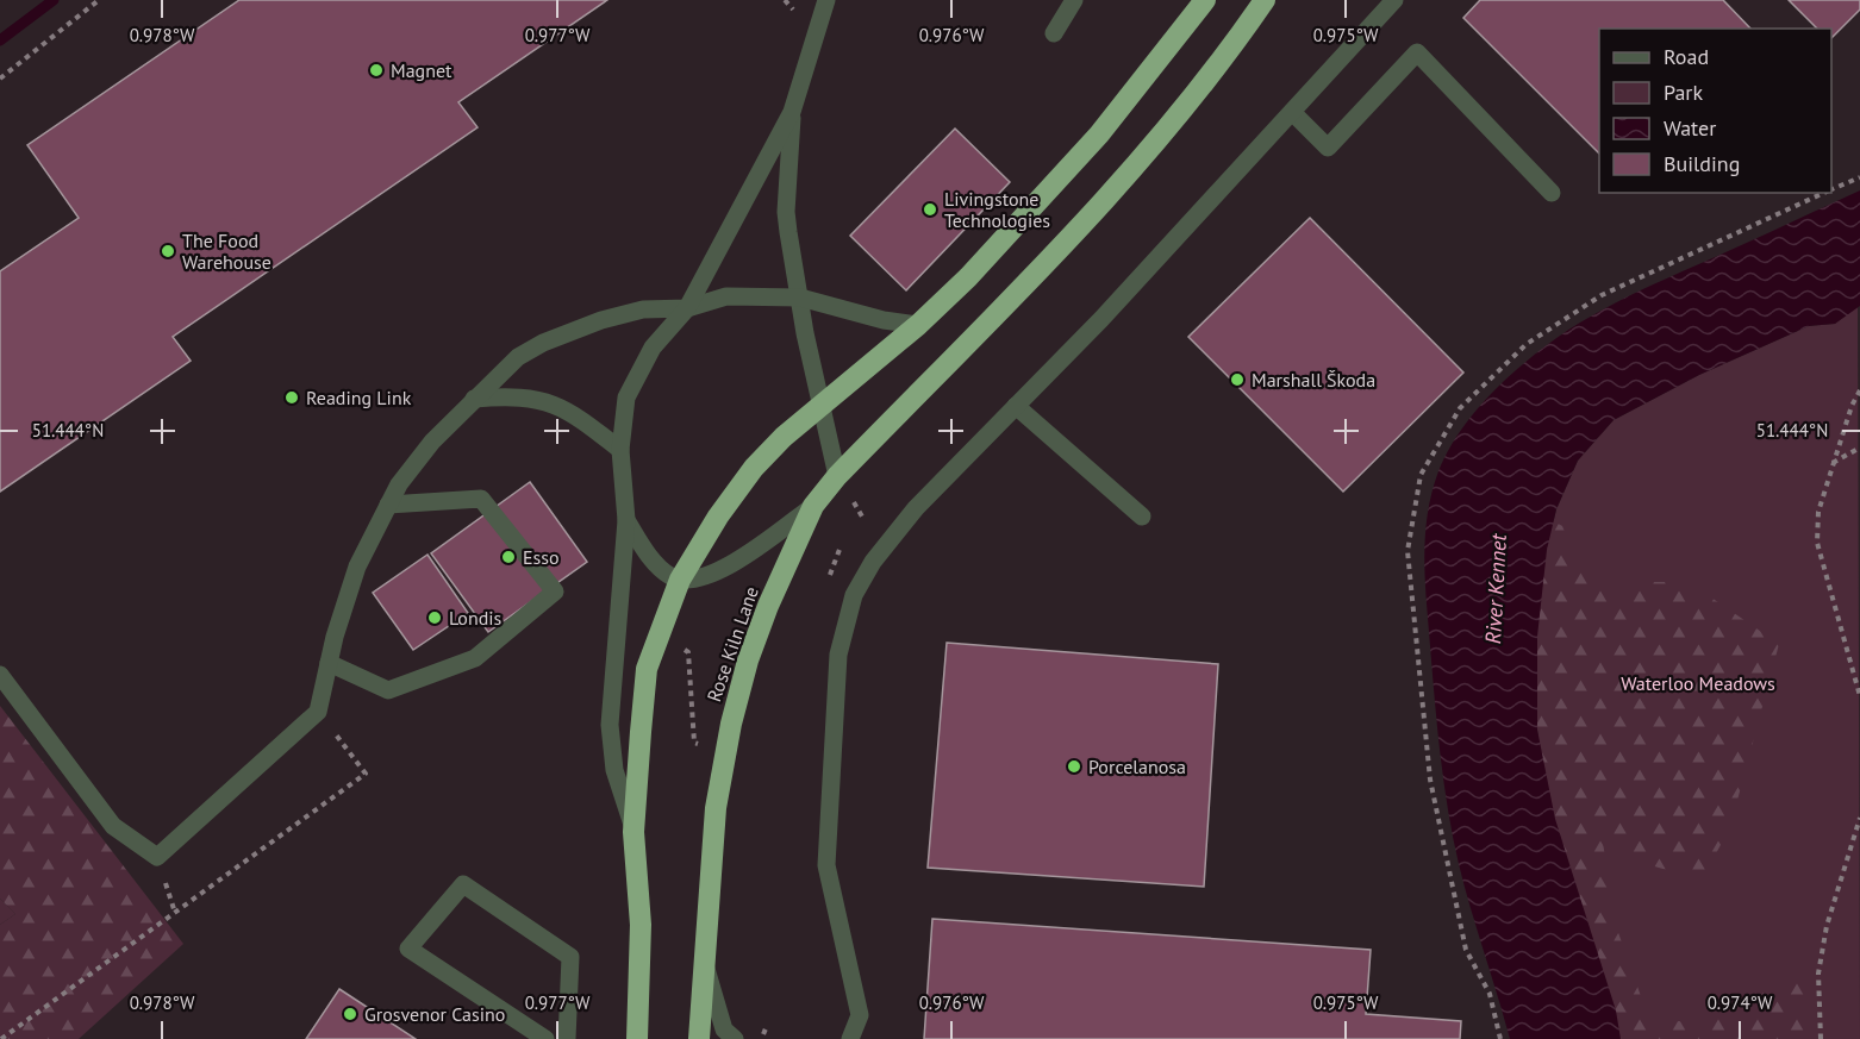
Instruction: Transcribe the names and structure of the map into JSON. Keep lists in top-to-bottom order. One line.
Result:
{"streets":{"highway":["Rose Kiln Lane"]},"water":["River Kennet"],"parks":["Waterloo Meadows"],"places":["Magnet","Livingstone Technologies","The Food Warehouse","Marshall Škoda","Reading Link","Esso","Londis","Porcelanosa","Grosvenor Casino"],"legend":["Road","Park","Water","Building"],"coordinates":["0.978°W","0.977°W","0.976°W","0.975°W","51.444°N","0.974°W"]}
